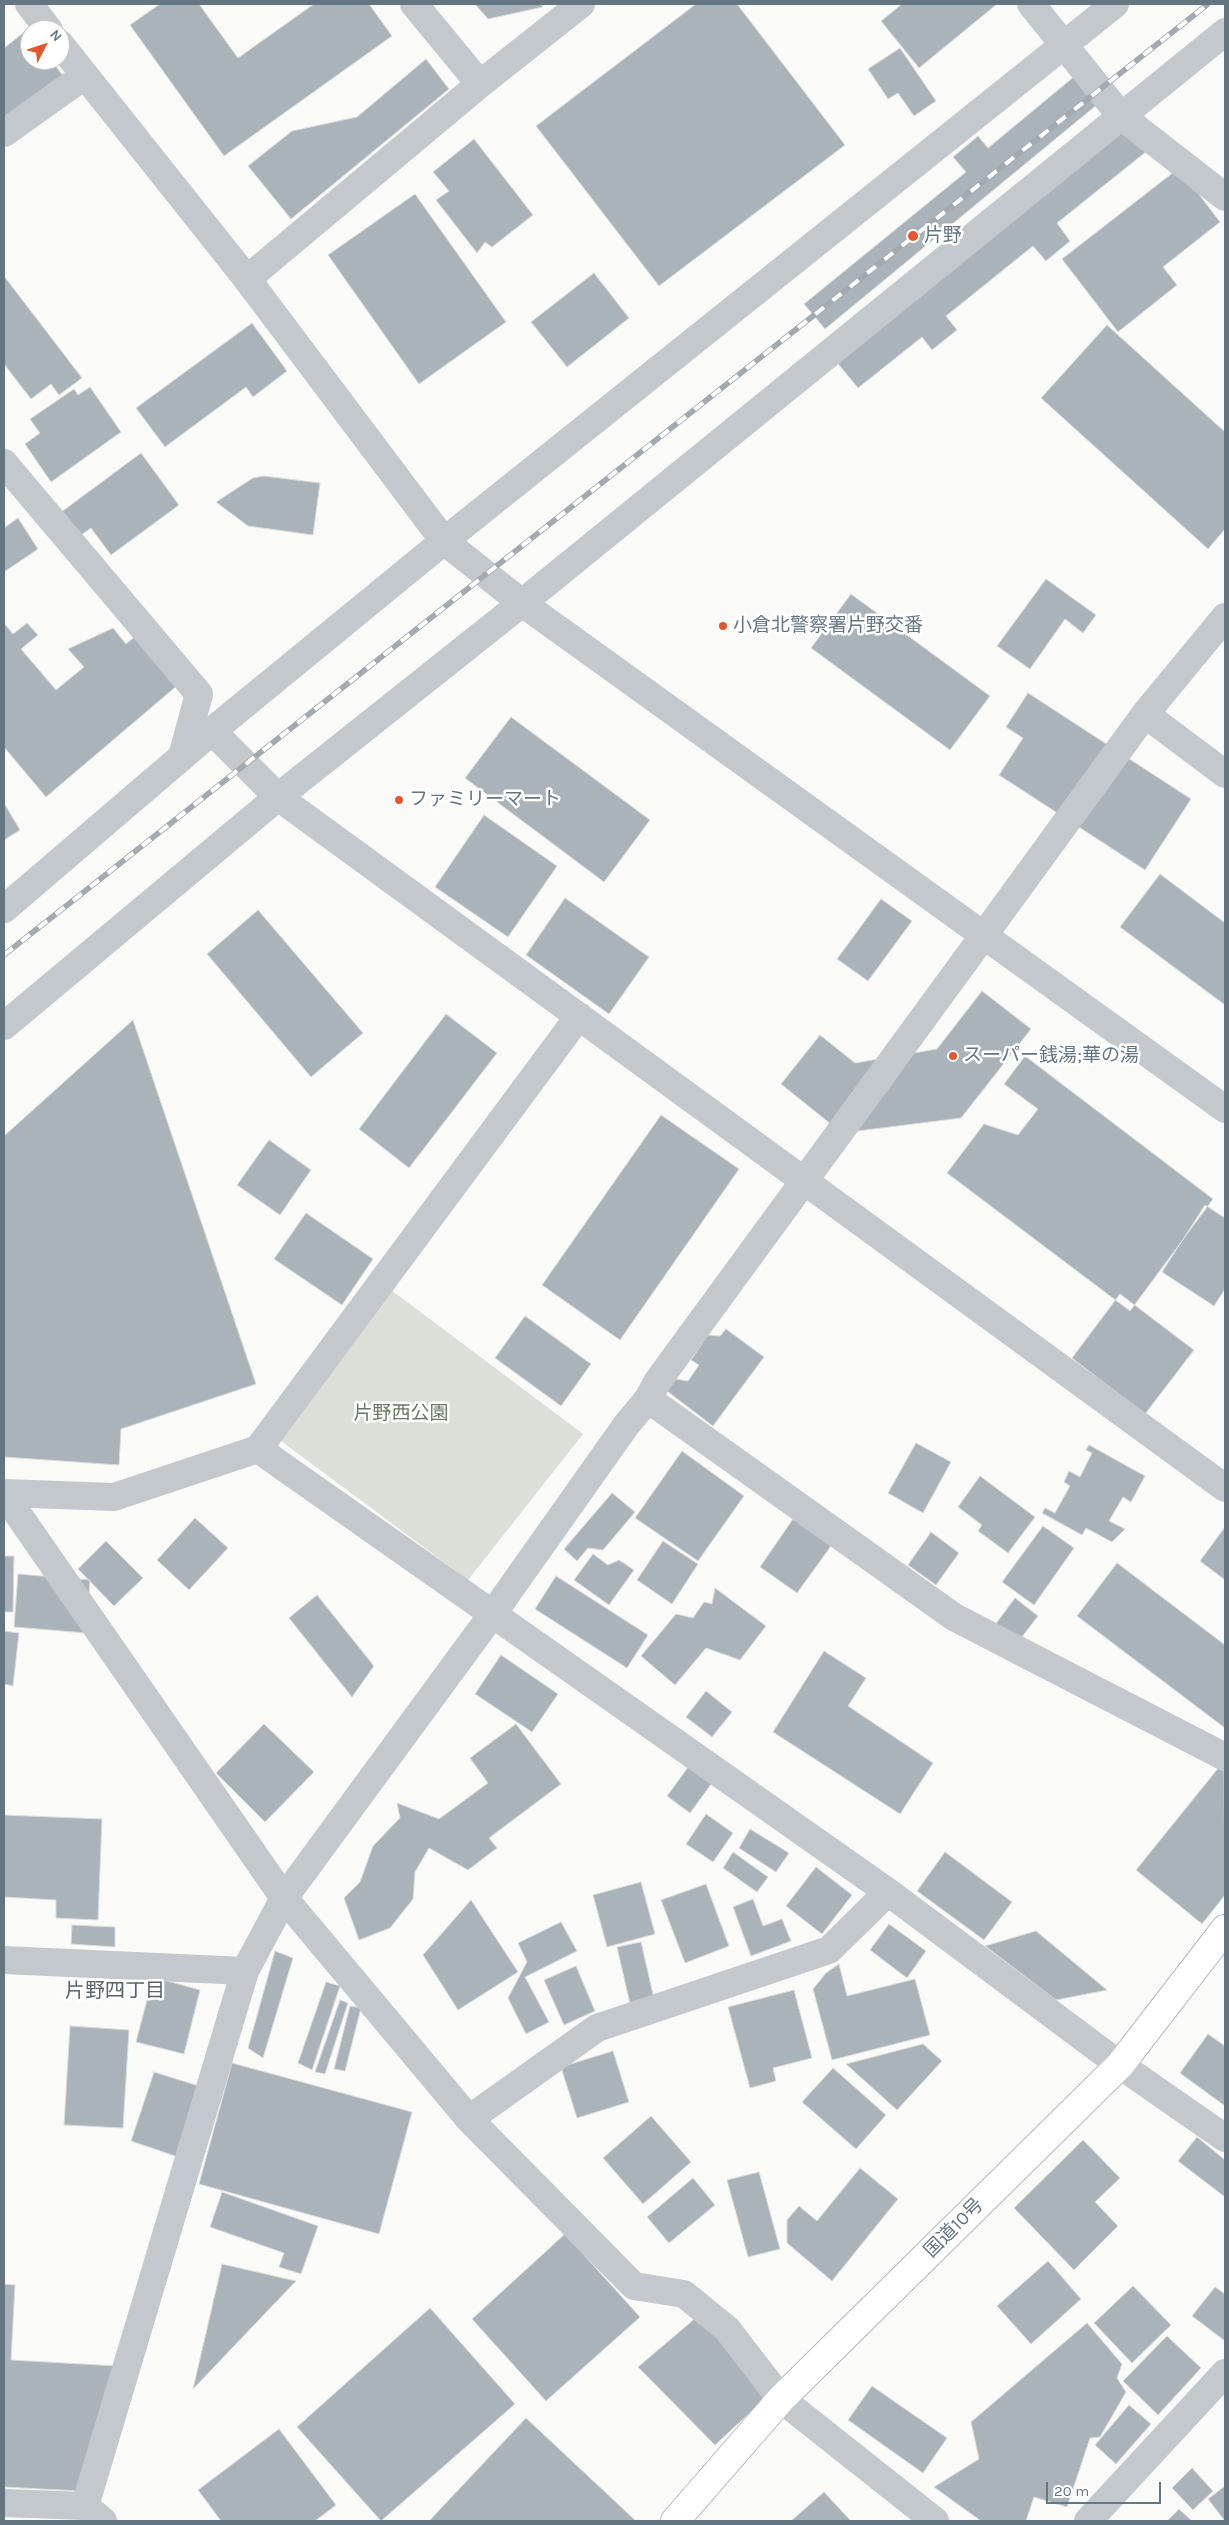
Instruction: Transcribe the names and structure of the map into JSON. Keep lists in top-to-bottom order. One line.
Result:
{"streets":{"highway":["国道10号"]},"districts":["片野四丁目"],"parks":["片野西公園"],"places":["片野","小倉北警察署片野交番","ファミリーマート","スーパー銭湯;華の湯"],"scale_bar":"20 m","north":"top right"}
